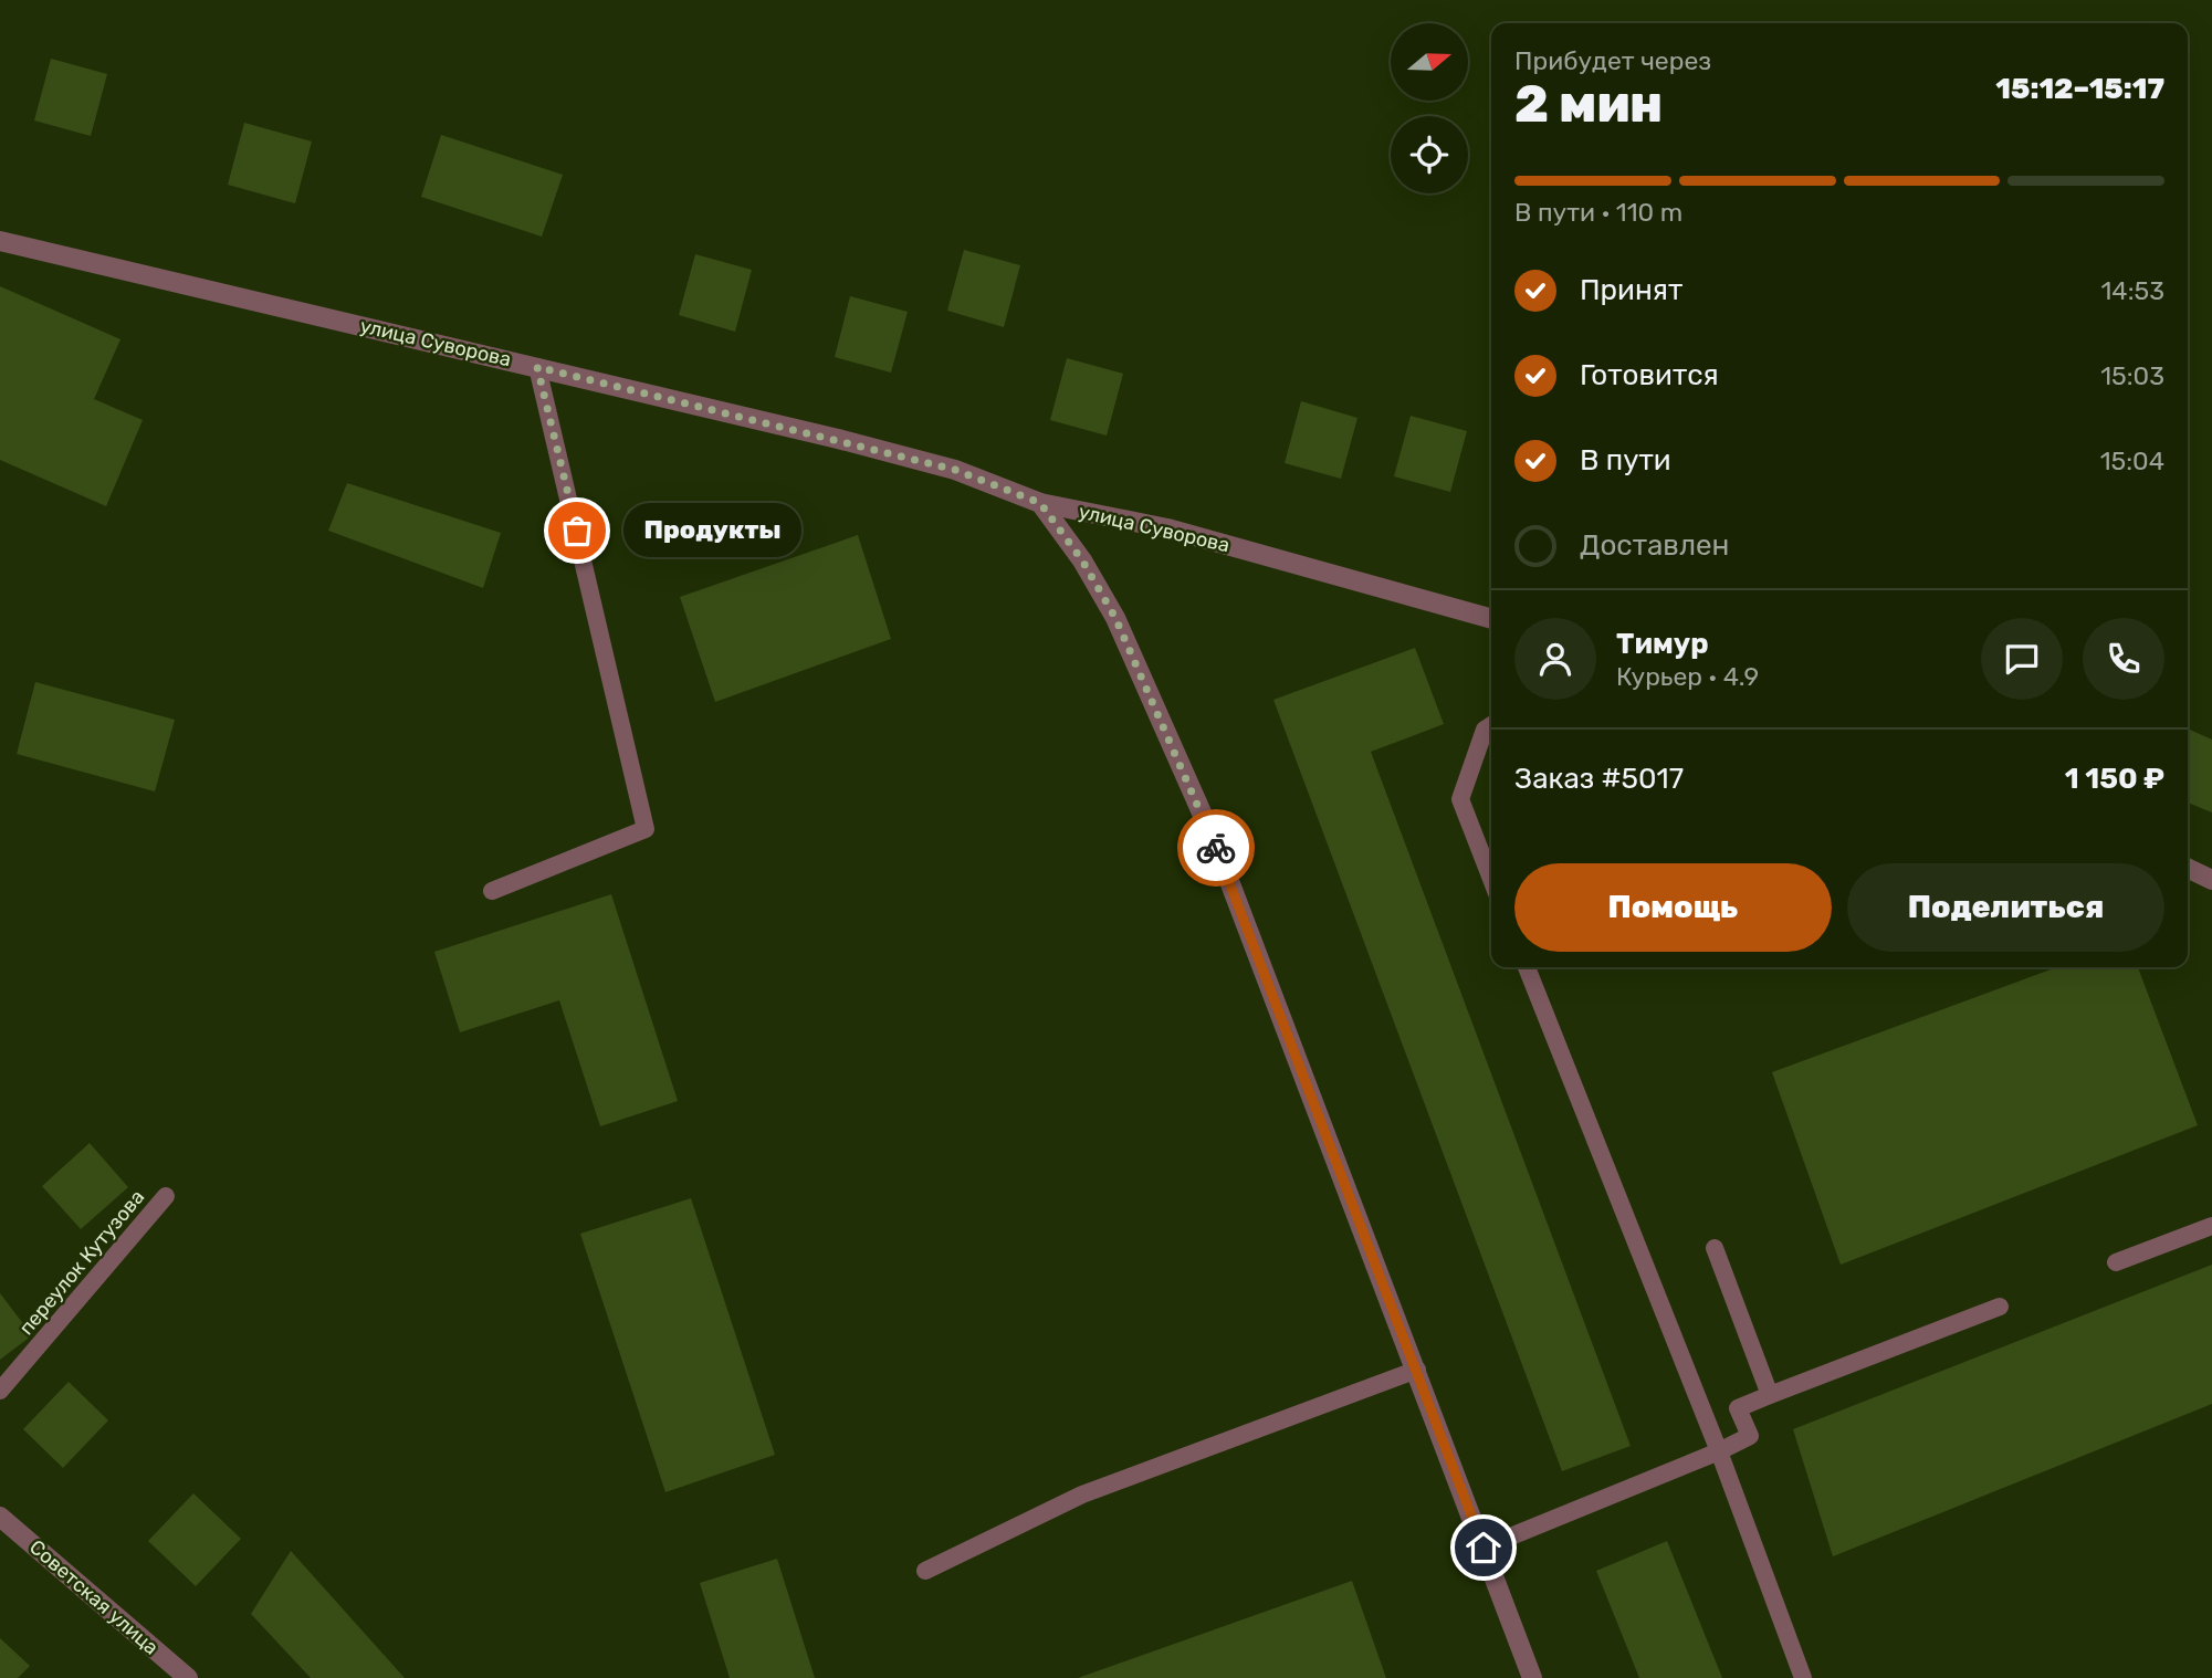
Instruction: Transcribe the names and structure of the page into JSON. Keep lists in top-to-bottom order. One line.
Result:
{"streets":{"street":["улица Суворова","Советская улица"],"lane":["переулок Кутузова"]},"places":["Продукты"],"north":"right","page":{"heading":["2 мин","Прибудет через","15:12–15:17"],"panel":["Тимур","Курьер · 4.9","Заказ #5017","1 150 ₽"],"bar":"В пути · 110 m","list":[["Принят","14:53"],["Готовится","15:03"],["В пути","15:04"],"Доставлен"],"bubble":"Продукты","buttons":["Помощь","Поделиться"]}}
